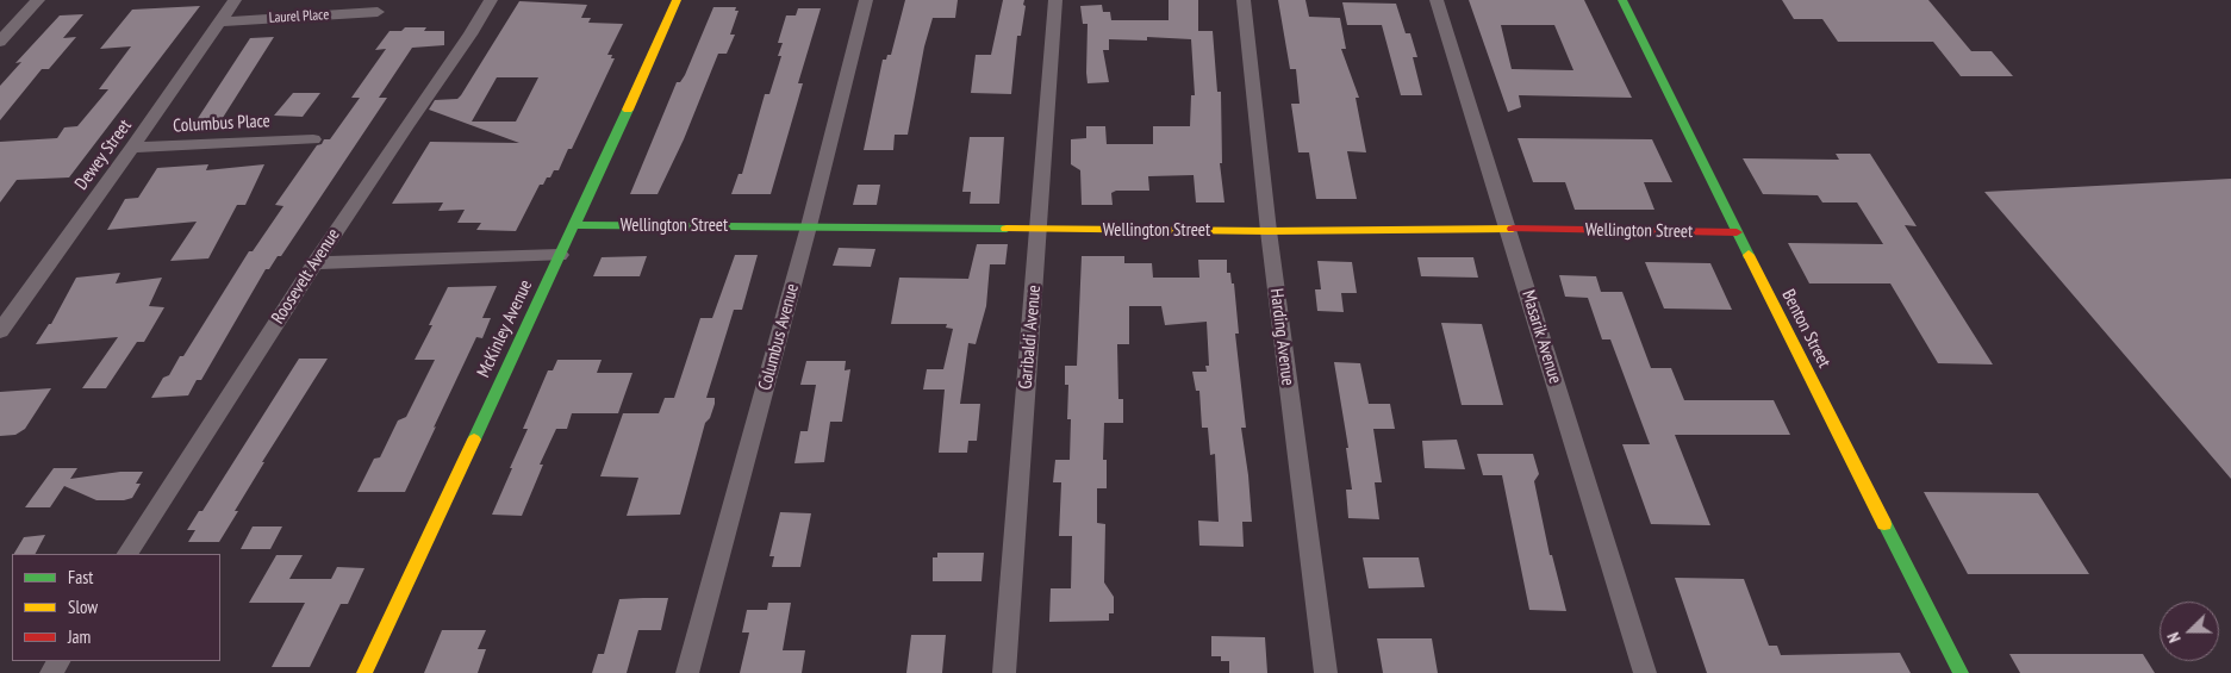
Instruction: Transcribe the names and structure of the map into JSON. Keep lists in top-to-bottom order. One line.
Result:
{"streets":{"street":["Laurel Place","Columbus Place","Dewey Street","Wellington Street","Roosevelt Avenue","McKinley Avenue","Benton Street","Columbus Avenue","Garibaldi Avenue","Harding Avenue","Masarik Avenue"]},"crossings":[["Laurel Place","Dewey Street"],["Columbus Place","Dewey Street"],["Wellington Street","McKinley Avenue"],["Wellington Street","Benton Street"],["Wellington Street","Columbus Avenue"],["Wellington Street","Garibaldi Avenue"],["Wellington Street","Harding Avenue"],["Wellington Street","Masarik Avenue"]],"legend":["Fast","Slow","Jam"],"north":"left"}
